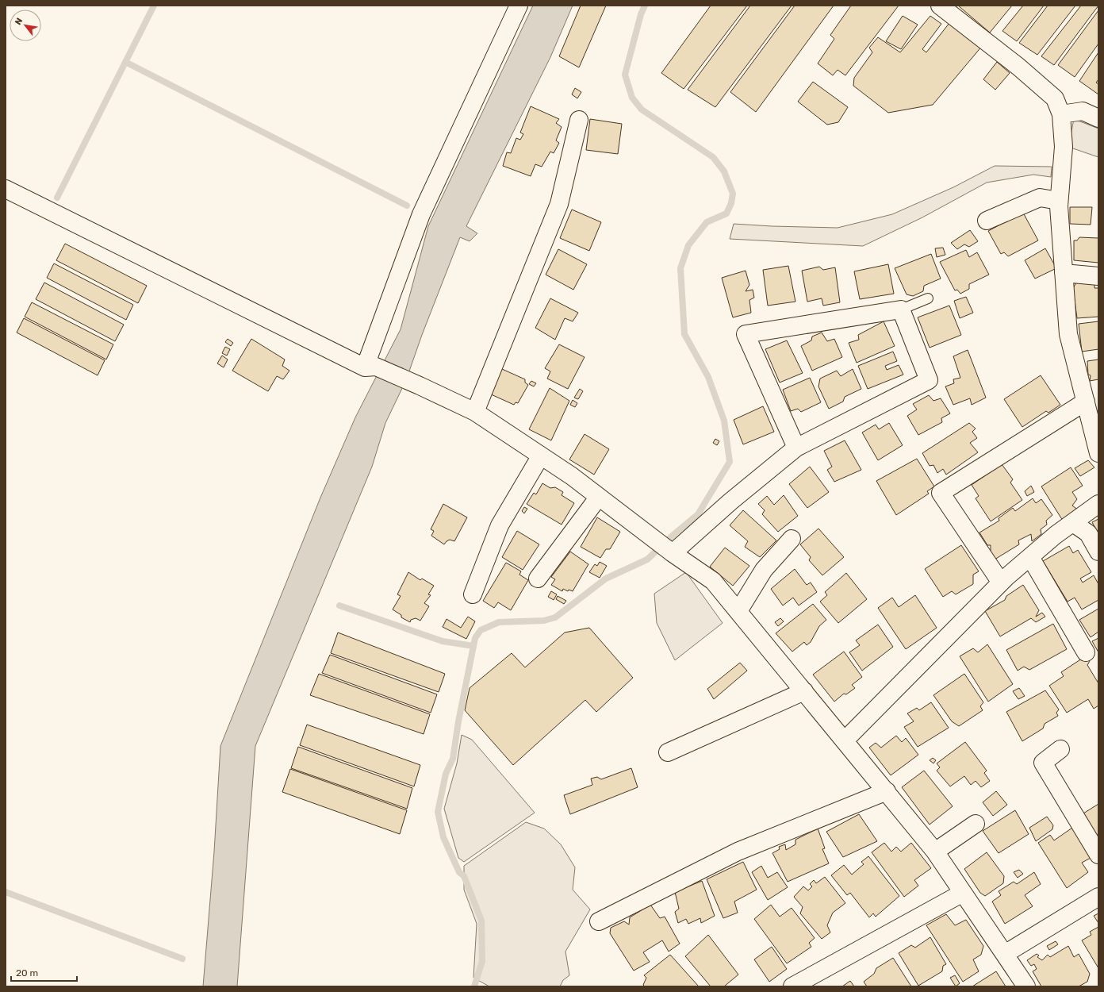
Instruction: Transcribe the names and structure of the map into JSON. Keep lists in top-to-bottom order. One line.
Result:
{"scale_bar":"20 m","north":"top left"}
